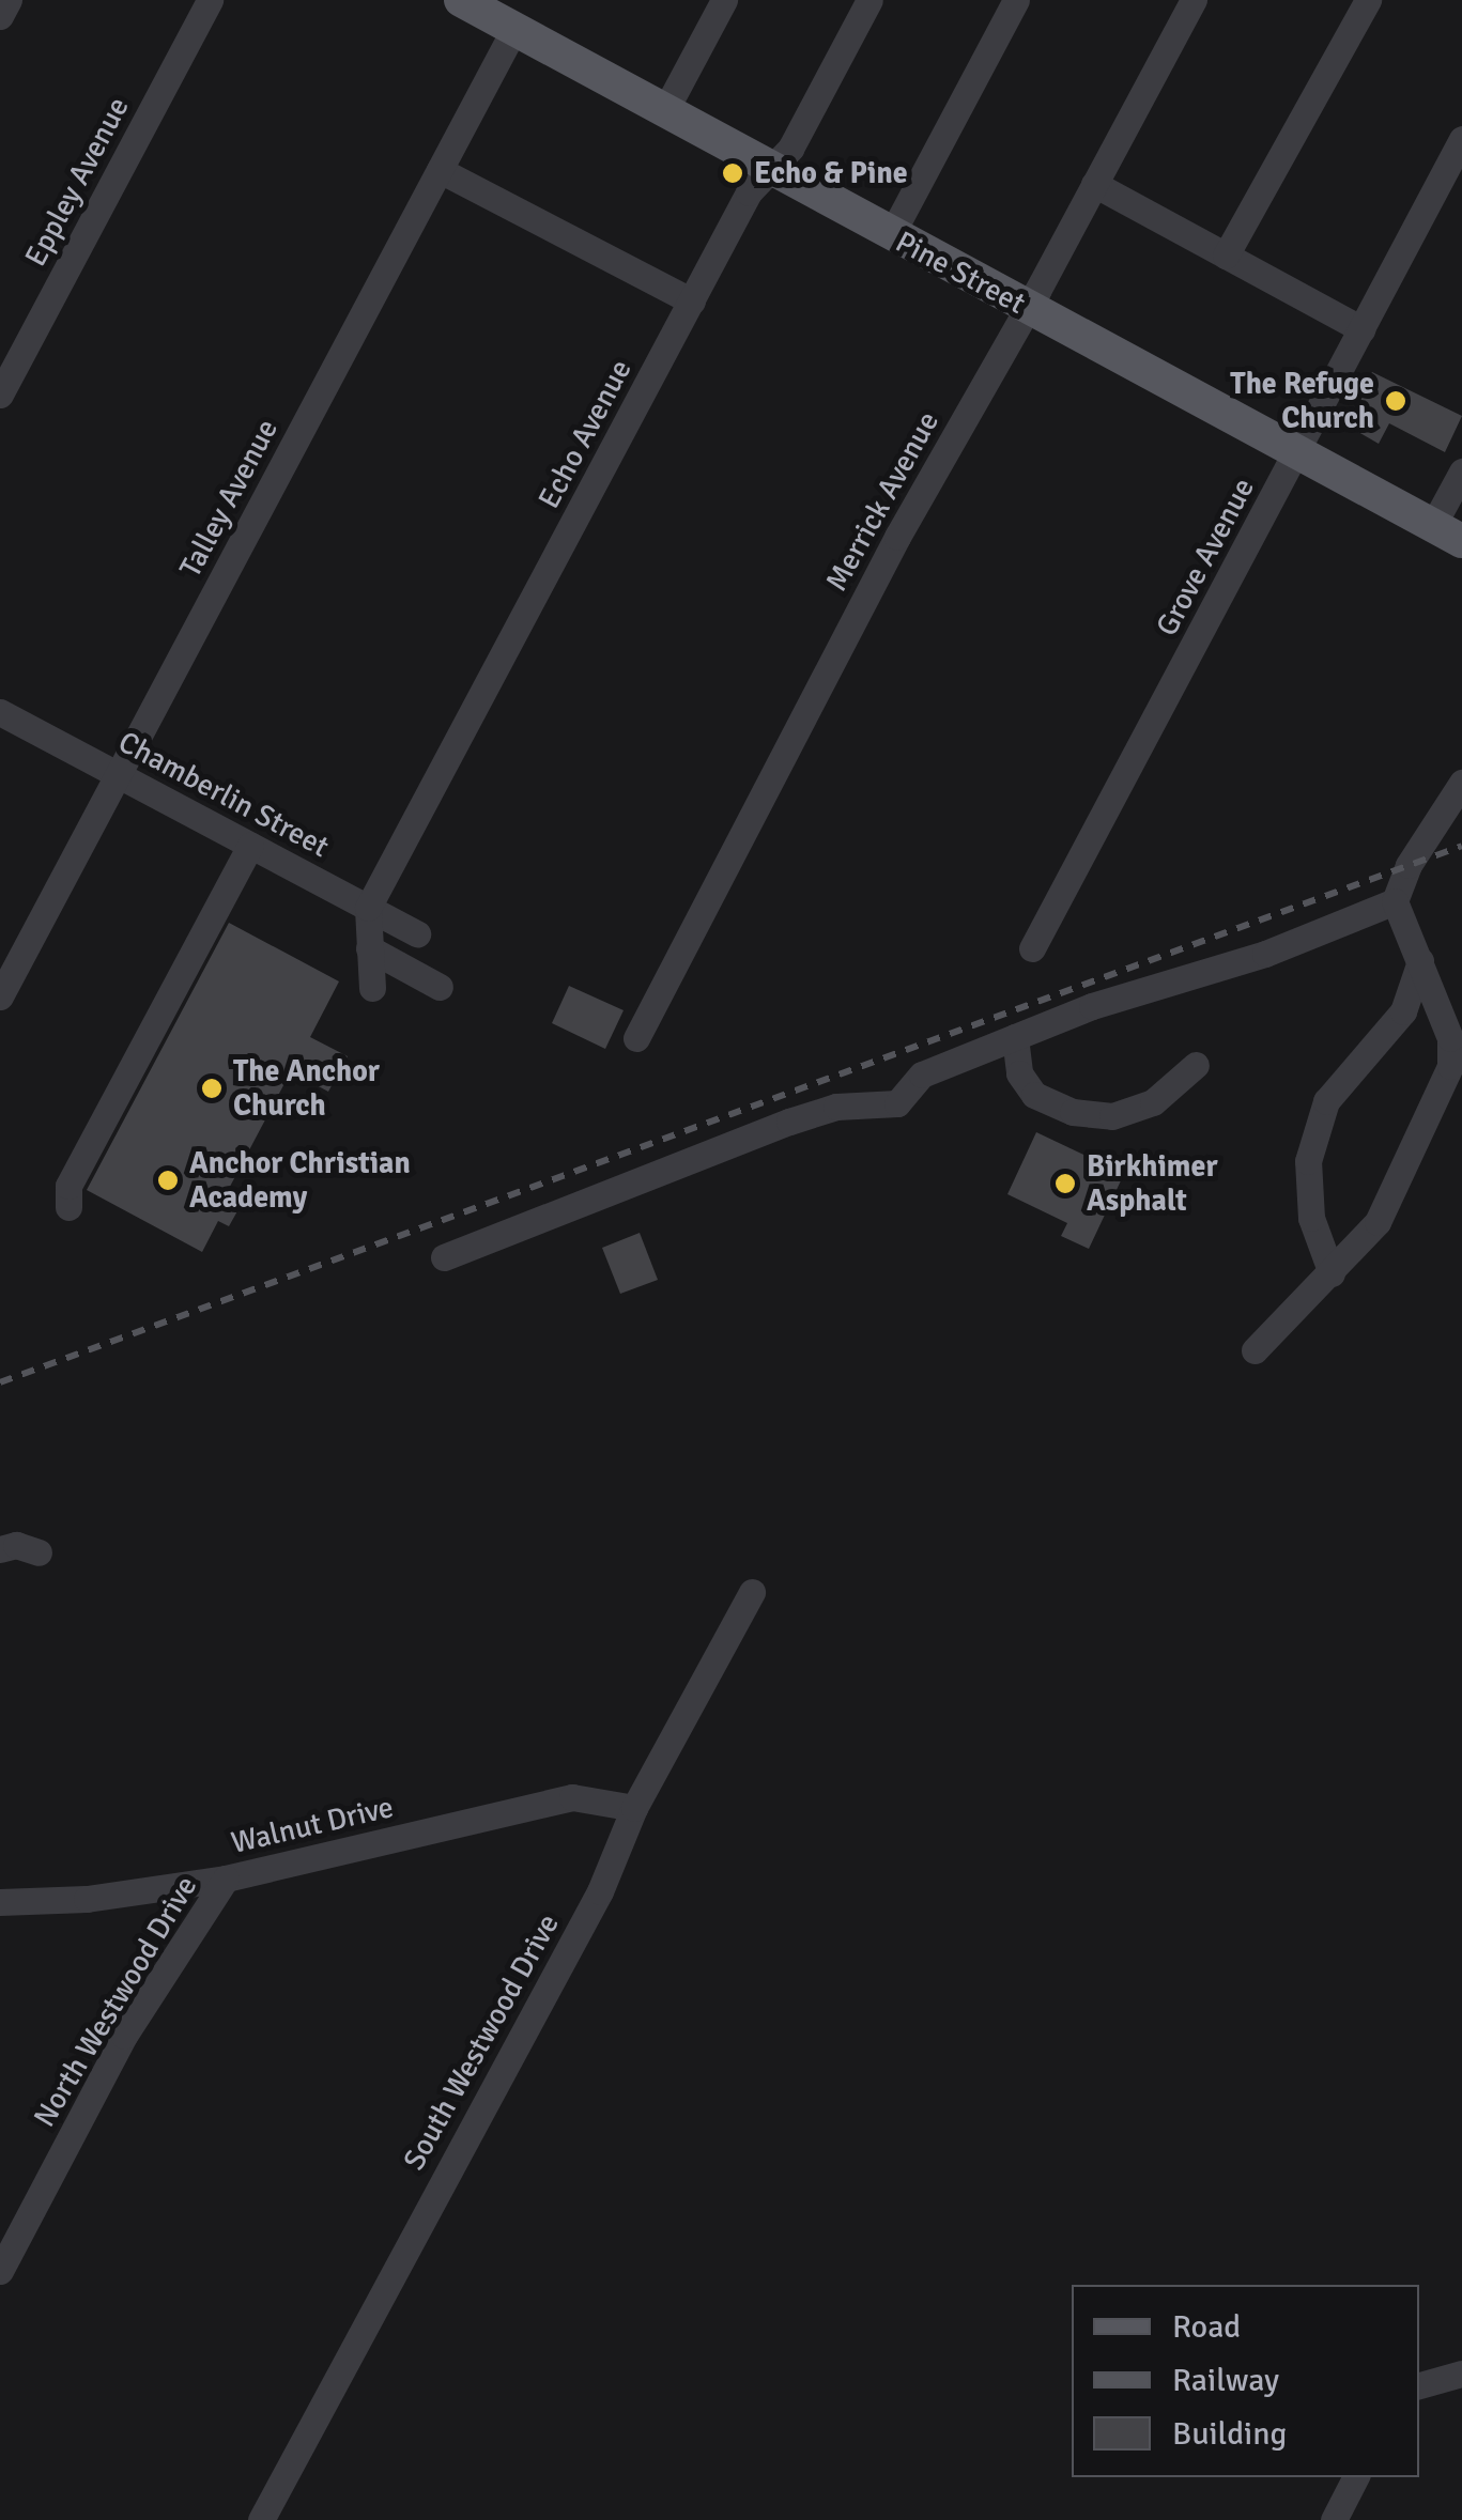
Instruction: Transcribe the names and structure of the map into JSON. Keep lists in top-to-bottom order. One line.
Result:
{"streets":{"main road":["Pine Street"],"street":["Eppley Avenue","Echo Avenue","Talley Avenue","Merrick Avenue","Grove Avenue","Chamberlin Street","Walnut Drive","North Westwood Drive","South Westwood Drive"]},"crossings":[["Pine Street","Echo Avenue"],["Pine Street","Talley Avenue"],["Pine Street","Merrick Avenue"],["Pine Street","Grove Avenue"],["Echo Avenue","Chamberlin Street"],["Talley Avenue","Chamberlin Street"],["Walnut Drive","North Westwood Drive"],["Walnut Drive","South Westwood Drive"]],"places":["Echo & Pine","The Refuge Church","The Anchor Church","Anchor Christian Academy","Birkhimer Asphalt"],"legend":["Road","Railway","Building"]}
